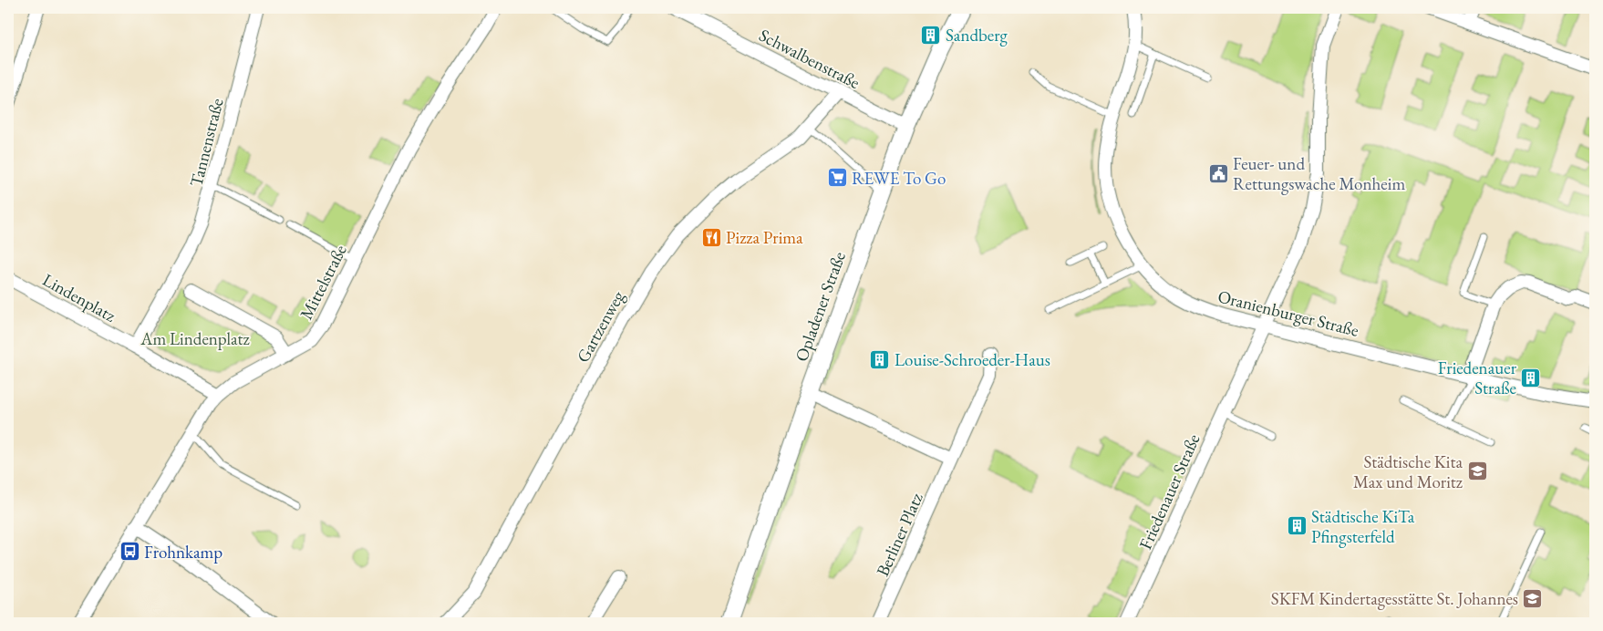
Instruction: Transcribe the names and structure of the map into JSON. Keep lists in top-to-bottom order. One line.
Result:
{"streets":{"street":["Schwalbenstraße","Tannenstraße","Mittelstraße","Lindenplatz","Opladener Straße","Oranienburger Straße","Gartzenweg","Friedenauer Straße","Berliner Platz"]},"crossings":[["Schwalbenstraße","Opladener Straße"],["Schwalbenstraße","Gartzenweg"],["Tannenstraße","Lindenplatz"],["Mittelstraße","Lindenplatz"],["Oranienburger Straße","Friedenauer Straße"]],"parks":["Am Lindenplatz"],"places":{"building":["Sandberg","Louise-Schroeder-Haus","Friedenauer Straße","Städtische KiTa Pfingsterfeld"],"public building":["Feuer- und Rettungswache Monheim"],"supermarket":["REWE To Go"],"restaurant":["Pizza Prima"],"school or university":["Städtische Kita Max und Moritz","SKFM Kindertagesstätte St. Johannes"],"bus stop":["Frohnkamp"]}}
